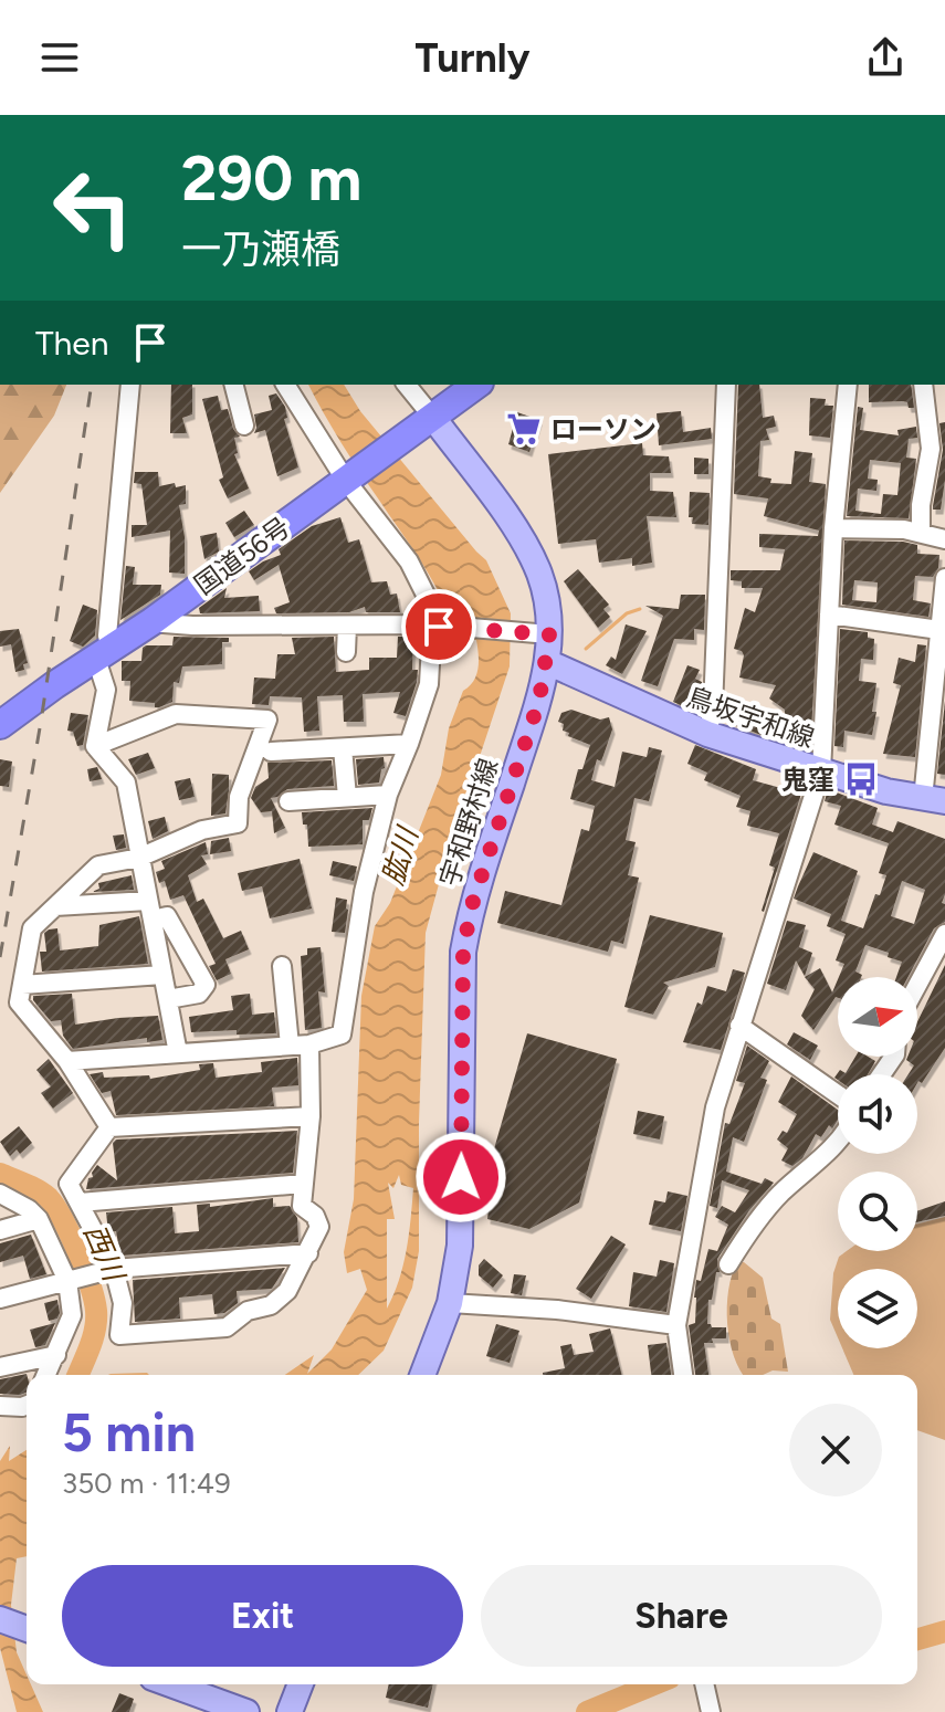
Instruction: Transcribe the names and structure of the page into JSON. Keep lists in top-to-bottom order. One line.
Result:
{"streets":{"highway":["国道56号"],"main road":["鳥坂宇和線","宇和野村線"]},"crossings":[["国道56号","宇和野村線"],["鳥坂宇和線","宇和野村線"]],"water":["肱川","西川"],"places":{"supermarket":["ローソン"],"bus stop":["鬼窪"]},"north":"right","page":{"header":"Turnly","turn":["290 m","一乃瀬橋"],"then":"Then","heading":["5 min","350 m · 11:49"],"buttons":["Exit","Share"]}}
